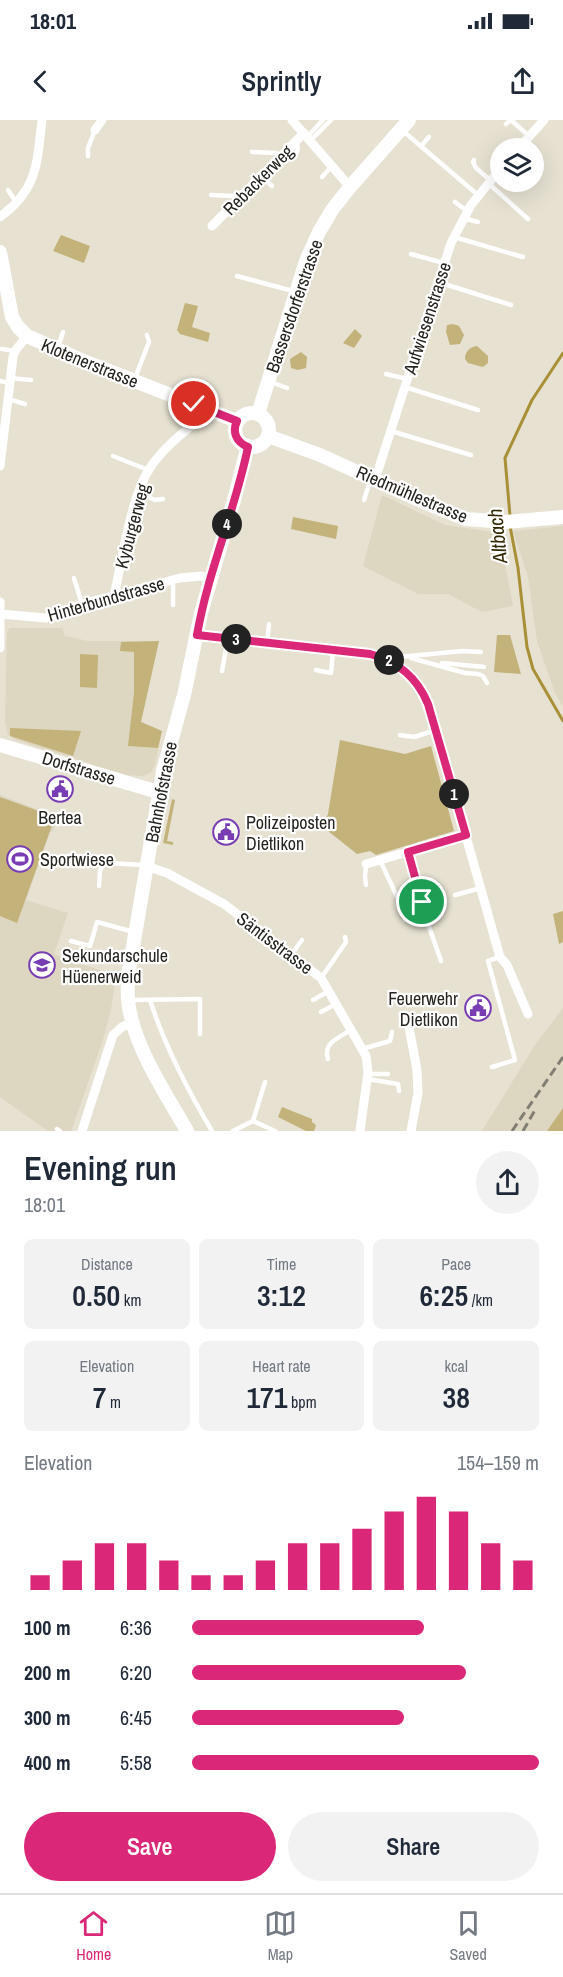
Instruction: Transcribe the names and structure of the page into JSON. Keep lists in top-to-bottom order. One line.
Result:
{"streets":{"street":["Rebackerweg","Bassersdorferstrasse","Aufwiesenstrasse","Klotenerstrasse","Riedmühlestrasse","Kyburgerweg","Hinterbundstrasse","Dorfstrasse","Bahnhofstrasse","Säntisstrasse"]},"crossings":[["Rebackerweg","Bassersdorferstrasse"],["Bassersdorferstrasse","Klotenerstrasse"],["Bassersdorferstrasse","Riedmühlestrasse"],["Bassersdorferstrasse","Bahnhofstrasse"],["Aufwiesenstrasse","Riedmühlestrasse"],["Klotenerstrasse","Riedmühlestrasse"],["Klotenerstrasse","Kyburgerweg"],["Klotenerstrasse","Bahnhofstrasse"],["Riedmühlestrasse","Bahnhofstrasse"],["Kyburgerweg","Hinterbundstrasse"],["Hinterbundstrasse","Bahnhofstrasse"],["Dorfstrasse","Bahnhofstrasse"],["Bahnhofstrasse","Säntisstrasse"]],"water":["Altbach"],"places":{"public building":["Bertea","Polizeiposten Dietlikon","Feuerwehr Dietlikon"],"sports":["Sportwiese"],"school or university":["Sekundarschule Hüenerweid"]},"page":{"status":"18:01","header":"Sprintly","pins":["4","3","2","1"],"heading":["Evening run","18:01"],"stats":[["Distance","0.50 km"],["Time","3:12"],["Pace","6:25 /km"],["Elevation","7 m"],["Heart rate","171 bpm"],["kcal","38"]],"chart":["Elevation","154–159 m"],"list":[{"name":"100 m","note":"6:36"},{"name":"200 m","note":"6:20"},{"name":"300 m","note":"6:45"},{"name":"400 m","note":"5:58"}],"buttons":["Save","Share"],"tabs":["Home","Map","Saved"]}}
